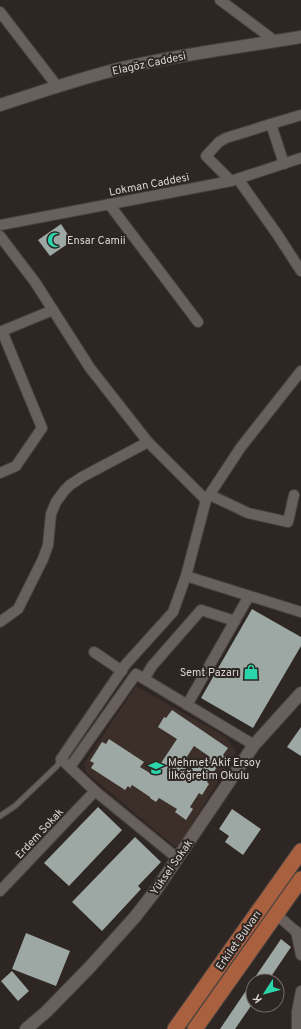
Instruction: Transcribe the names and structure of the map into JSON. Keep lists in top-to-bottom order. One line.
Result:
{"streets":{"main road":["Erkilet Bulvarı"],"street":["Elagöz Caddesi","Lokman Caddesi","Erdem Sokak","Yüksel Sokak"]},"places":{"mosque":["Ensar Camii"],"shop":["Semt Pazarı"],"school or university":["Mehmet Akif Ersoy İlköğretim Okulu"]},"north":"bottom left"}
